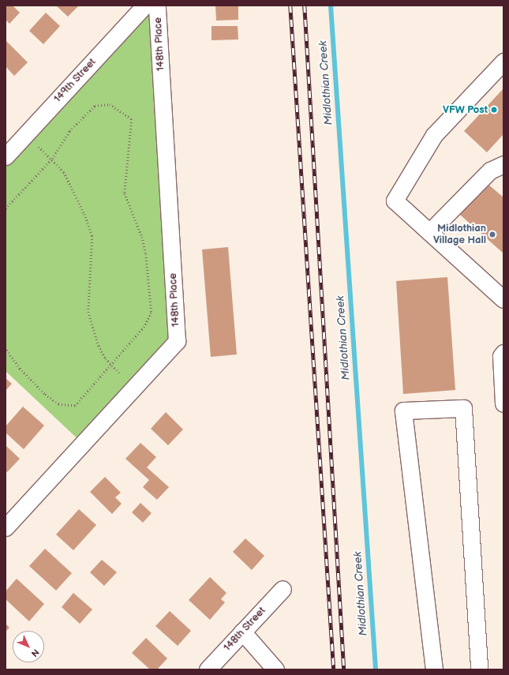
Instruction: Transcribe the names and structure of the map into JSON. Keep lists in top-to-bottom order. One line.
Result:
{"streets":{"street":["148th Place","149th Street","148th Street"]},"water":["Midlothian Creek"],"places":["VFW Post","Midlothian Village Hall"],"north":"bottom right"}
